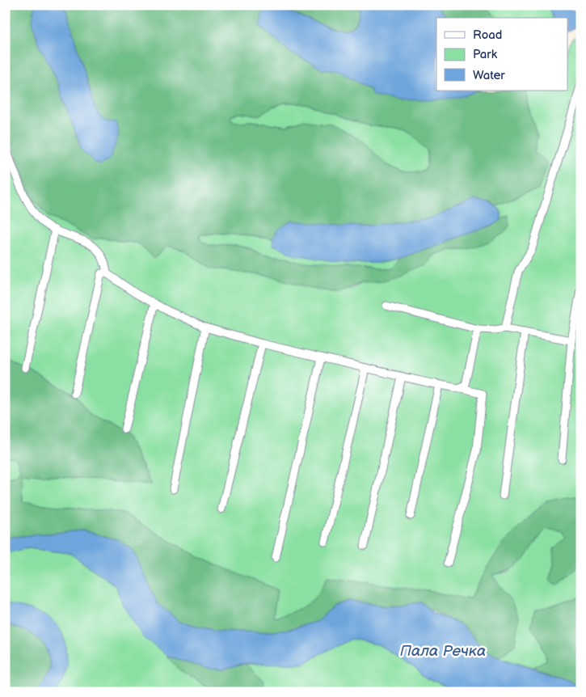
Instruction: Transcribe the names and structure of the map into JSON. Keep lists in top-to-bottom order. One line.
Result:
{"water":["Пала Речка"],"legend":["Road","Park","Water"]}
